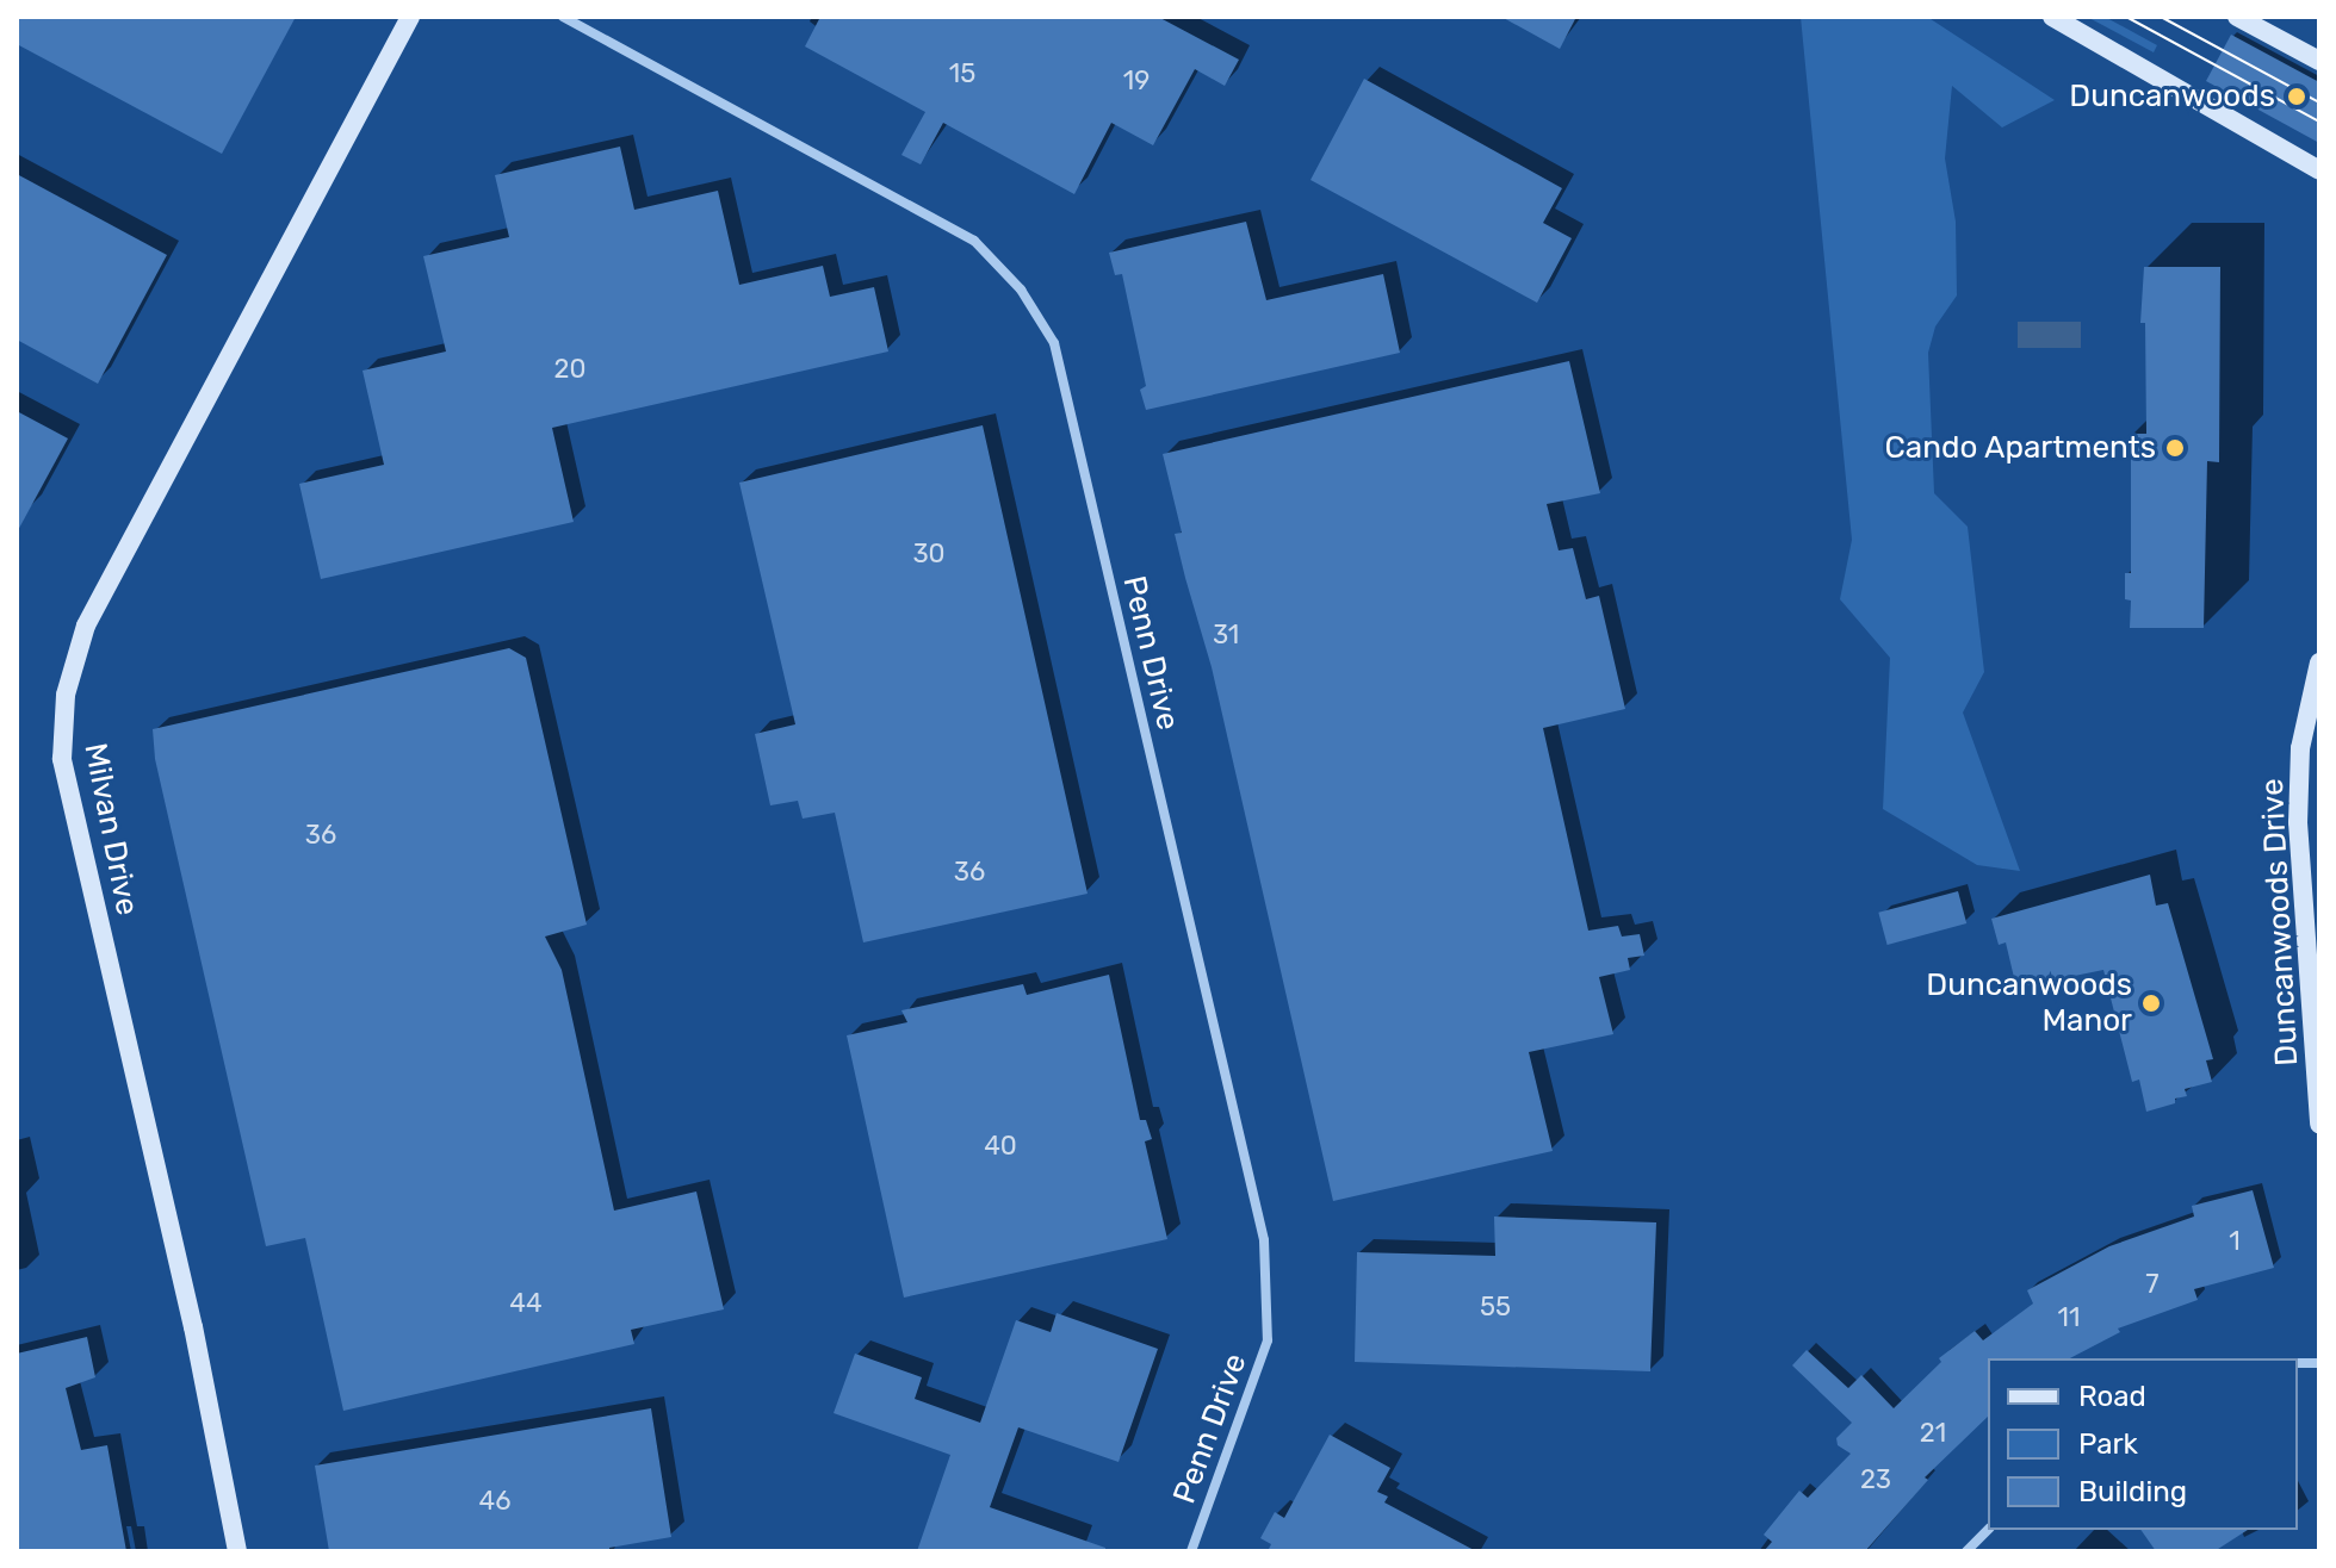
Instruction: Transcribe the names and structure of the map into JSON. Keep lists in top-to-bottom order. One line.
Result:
{"streets":{"street":["Penn Drive","Milvan Drive","Duncanwoods Drive"]},"places":["Duncanwoods","Cando Apartments","Duncanwoods Manor"],"house_numbers":["15","19","20","30","31","36","36","40","1","7","44","55","11","21","23","46"],"legend":["Road","Park","Building"]}
